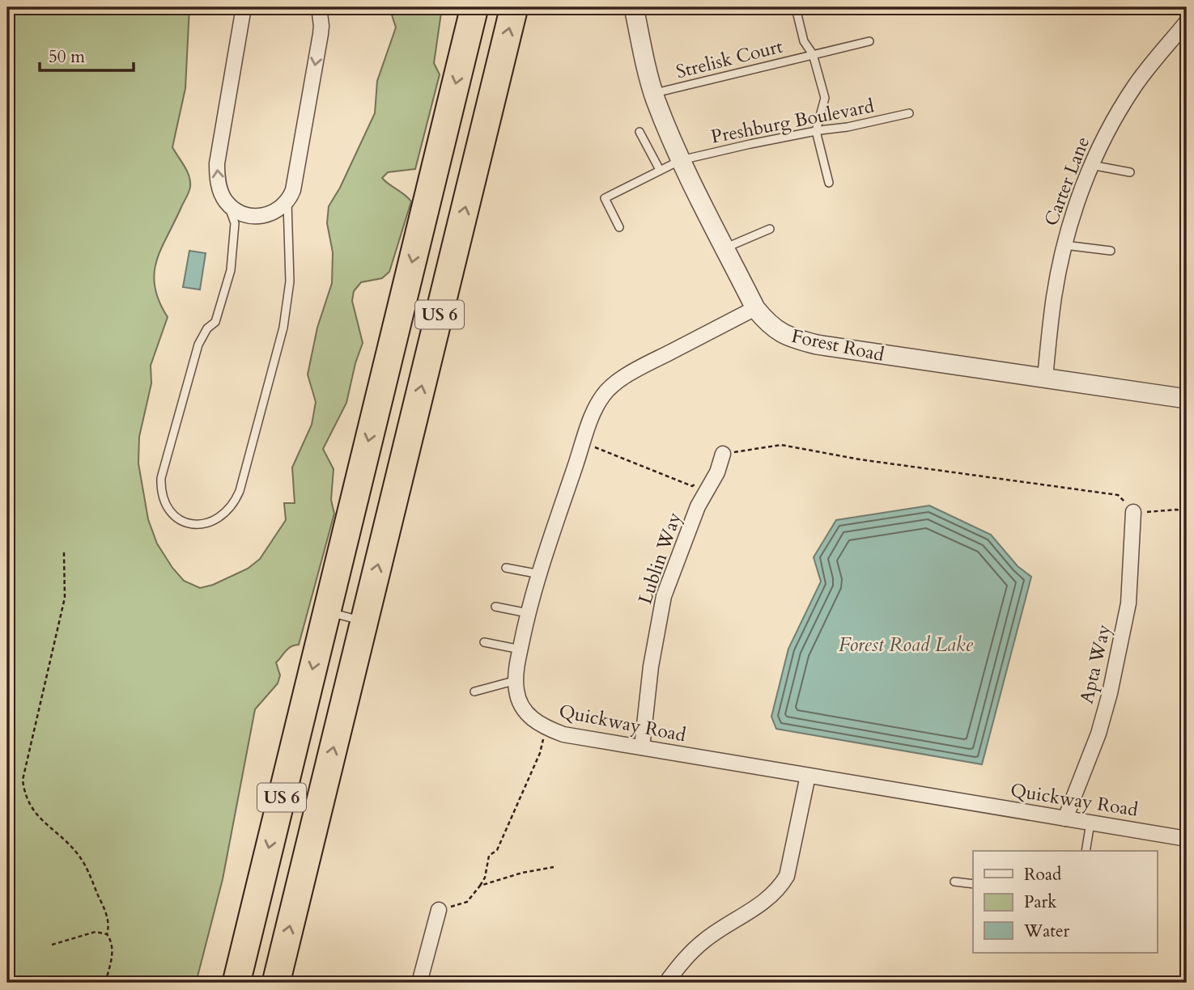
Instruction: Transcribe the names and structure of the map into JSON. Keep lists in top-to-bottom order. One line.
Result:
{"streets":{"highway":["US 6"],"street":["Carter Lane","Forest Road","Lublin Way","Apta Way","Quickway Road"],"lane":["Strelisk Court","Preshburg Boulevard"]},"crossings":[["Strelisk Court","Forest Road"],["Preshburg Boulevard","Forest Road"],["Carter Lane","Forest Road"],["Forest Road","Quickway Road"],["Lublin Way","Quickway Road"],["Apta Way","Quickway Road"]],"water":["Forest Road Lake"],"legend":["Road","Park","Water"],"scale_bar":"50 m"}
